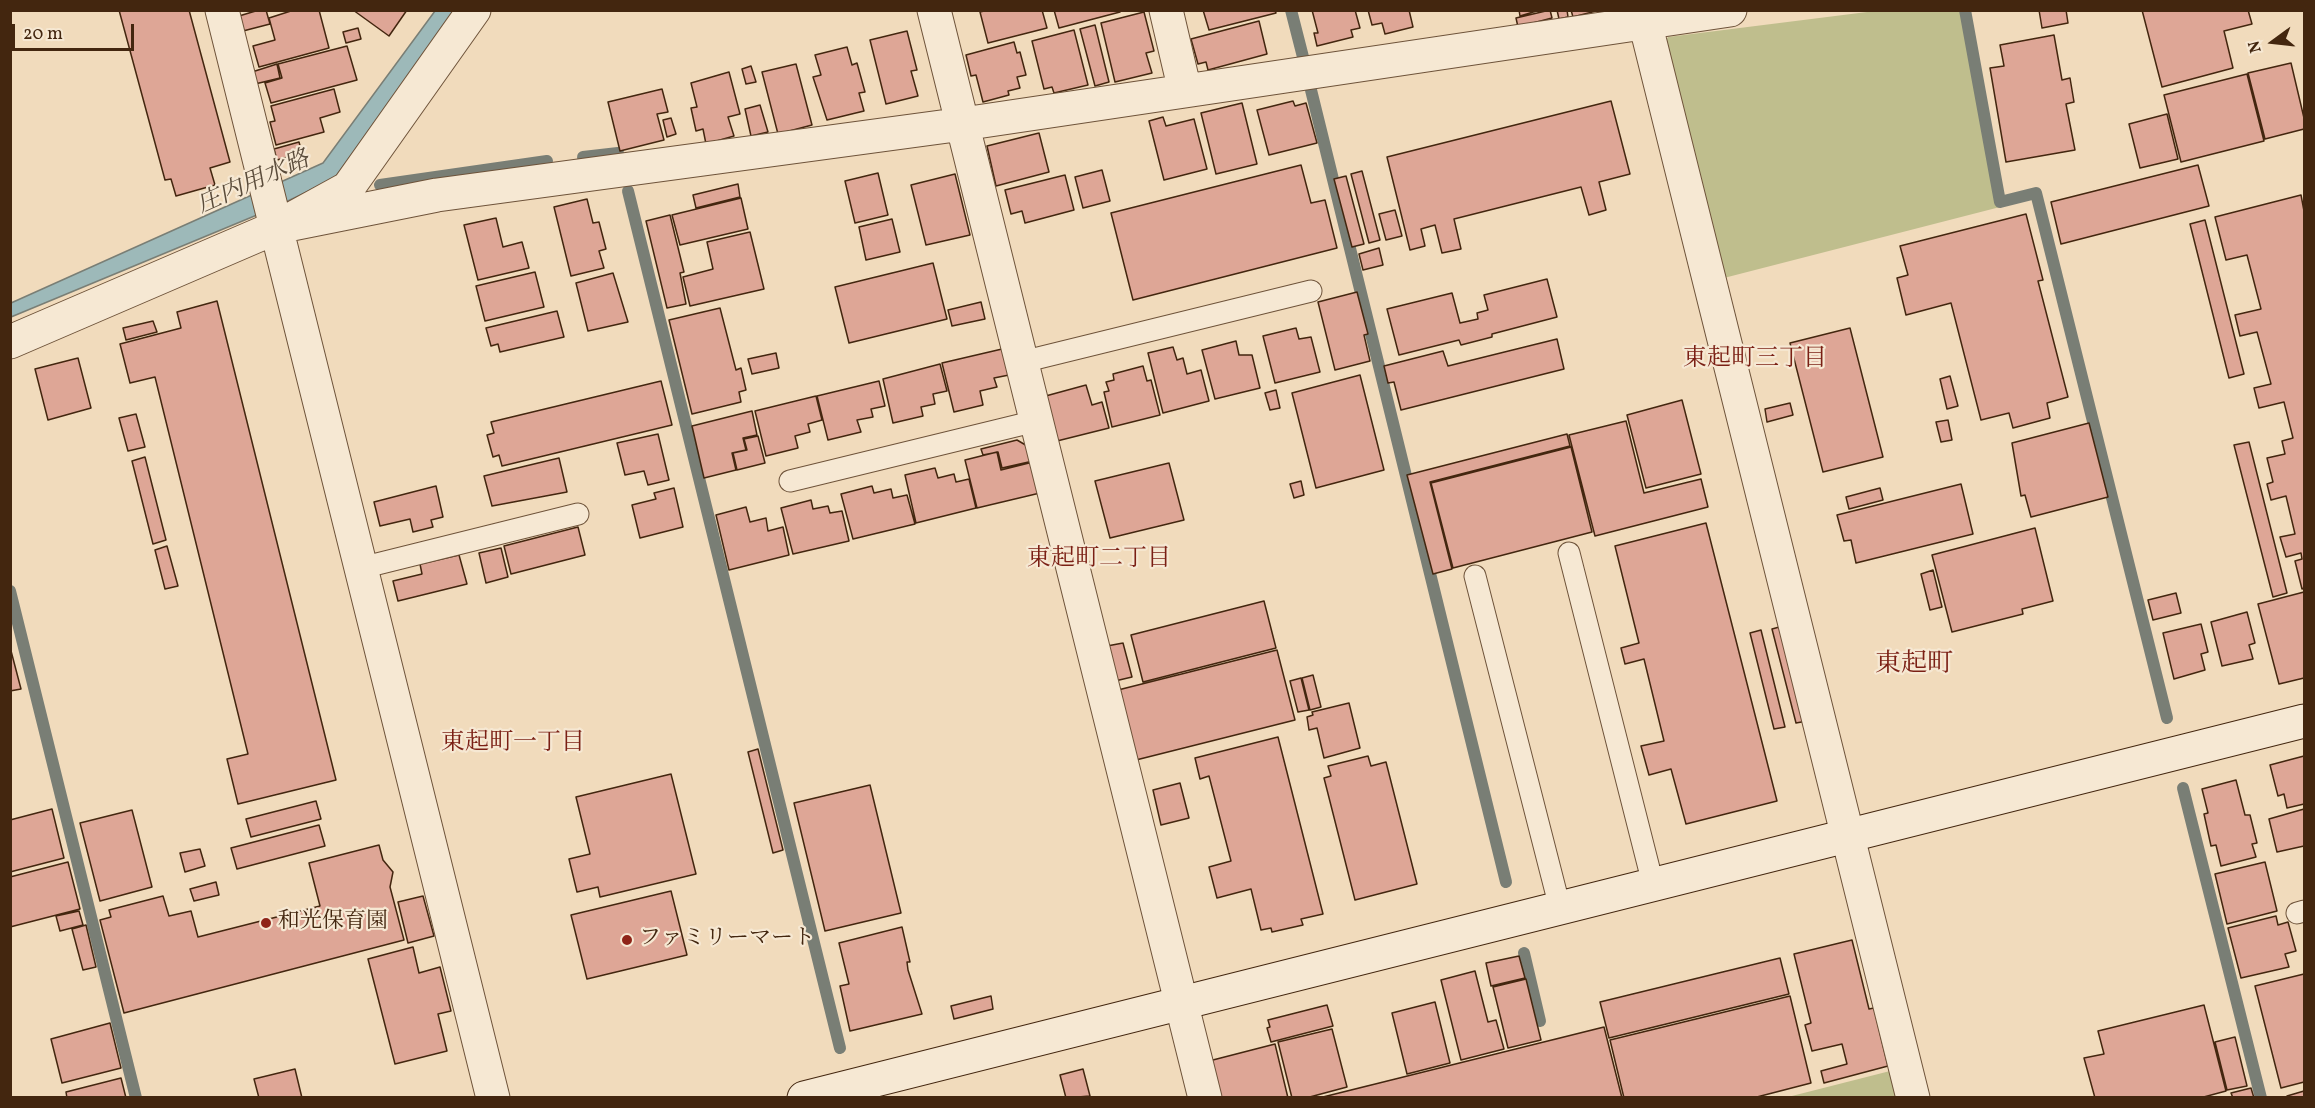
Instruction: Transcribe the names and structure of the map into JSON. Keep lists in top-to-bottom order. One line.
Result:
{"districts":["東起町三丁目","東起町二丁目","東起町","東起町一丁目"],"water":["庄内用水路"],"places":["和光保育園","ファミリーマート"],"scale_bar":"20 m","north":"left"}
